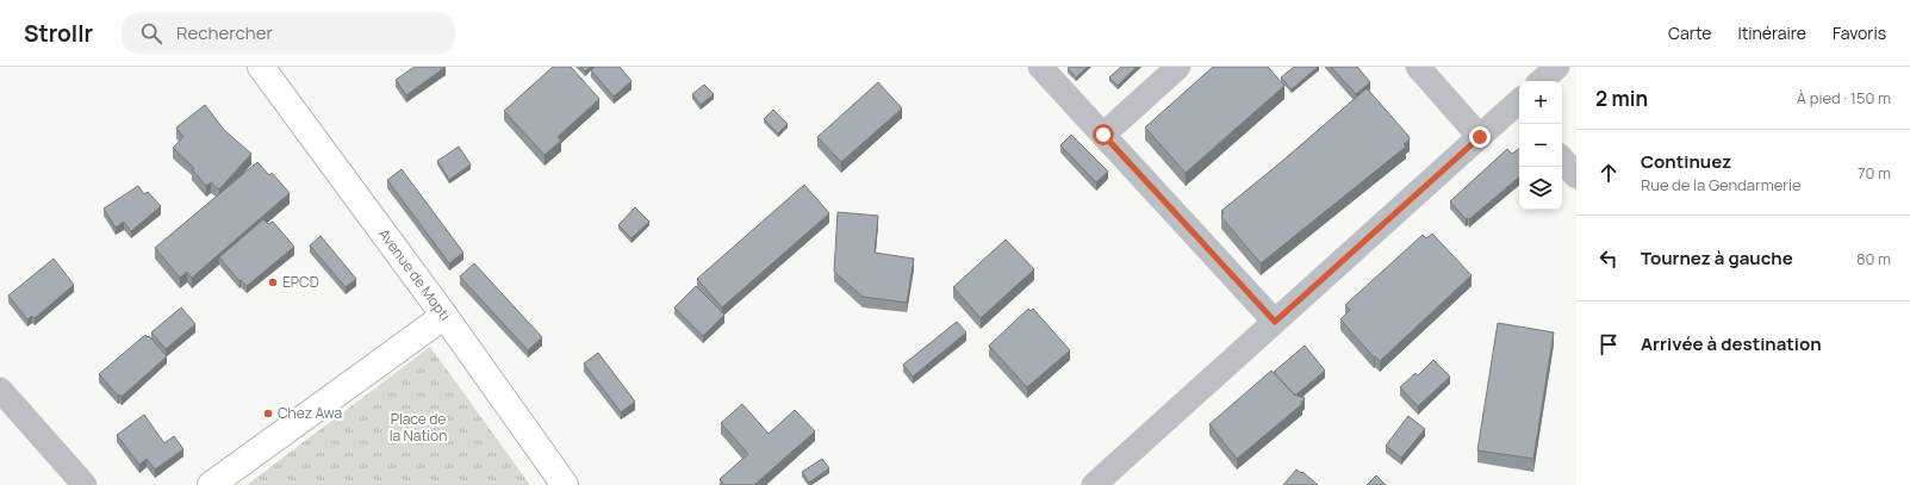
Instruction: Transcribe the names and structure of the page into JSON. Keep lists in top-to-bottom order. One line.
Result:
{"streets":{"main road":["Avenue de Mopti"]},"parks":["Place de la Nation"],"places":["EPCD","Chez Awa"],"page":{"header":"Strollr","search":"Rechercher","nav":["Carte","Itinéraire","Favoris"],"heading":["2 min","À pied · 150 m"],"map_buttons":["+","−"],"list":[["Continuez","Rue de la Gendarmerie","70 m"],["Tournez à gauche","80 m"],"Arrivée à destination"]}}
